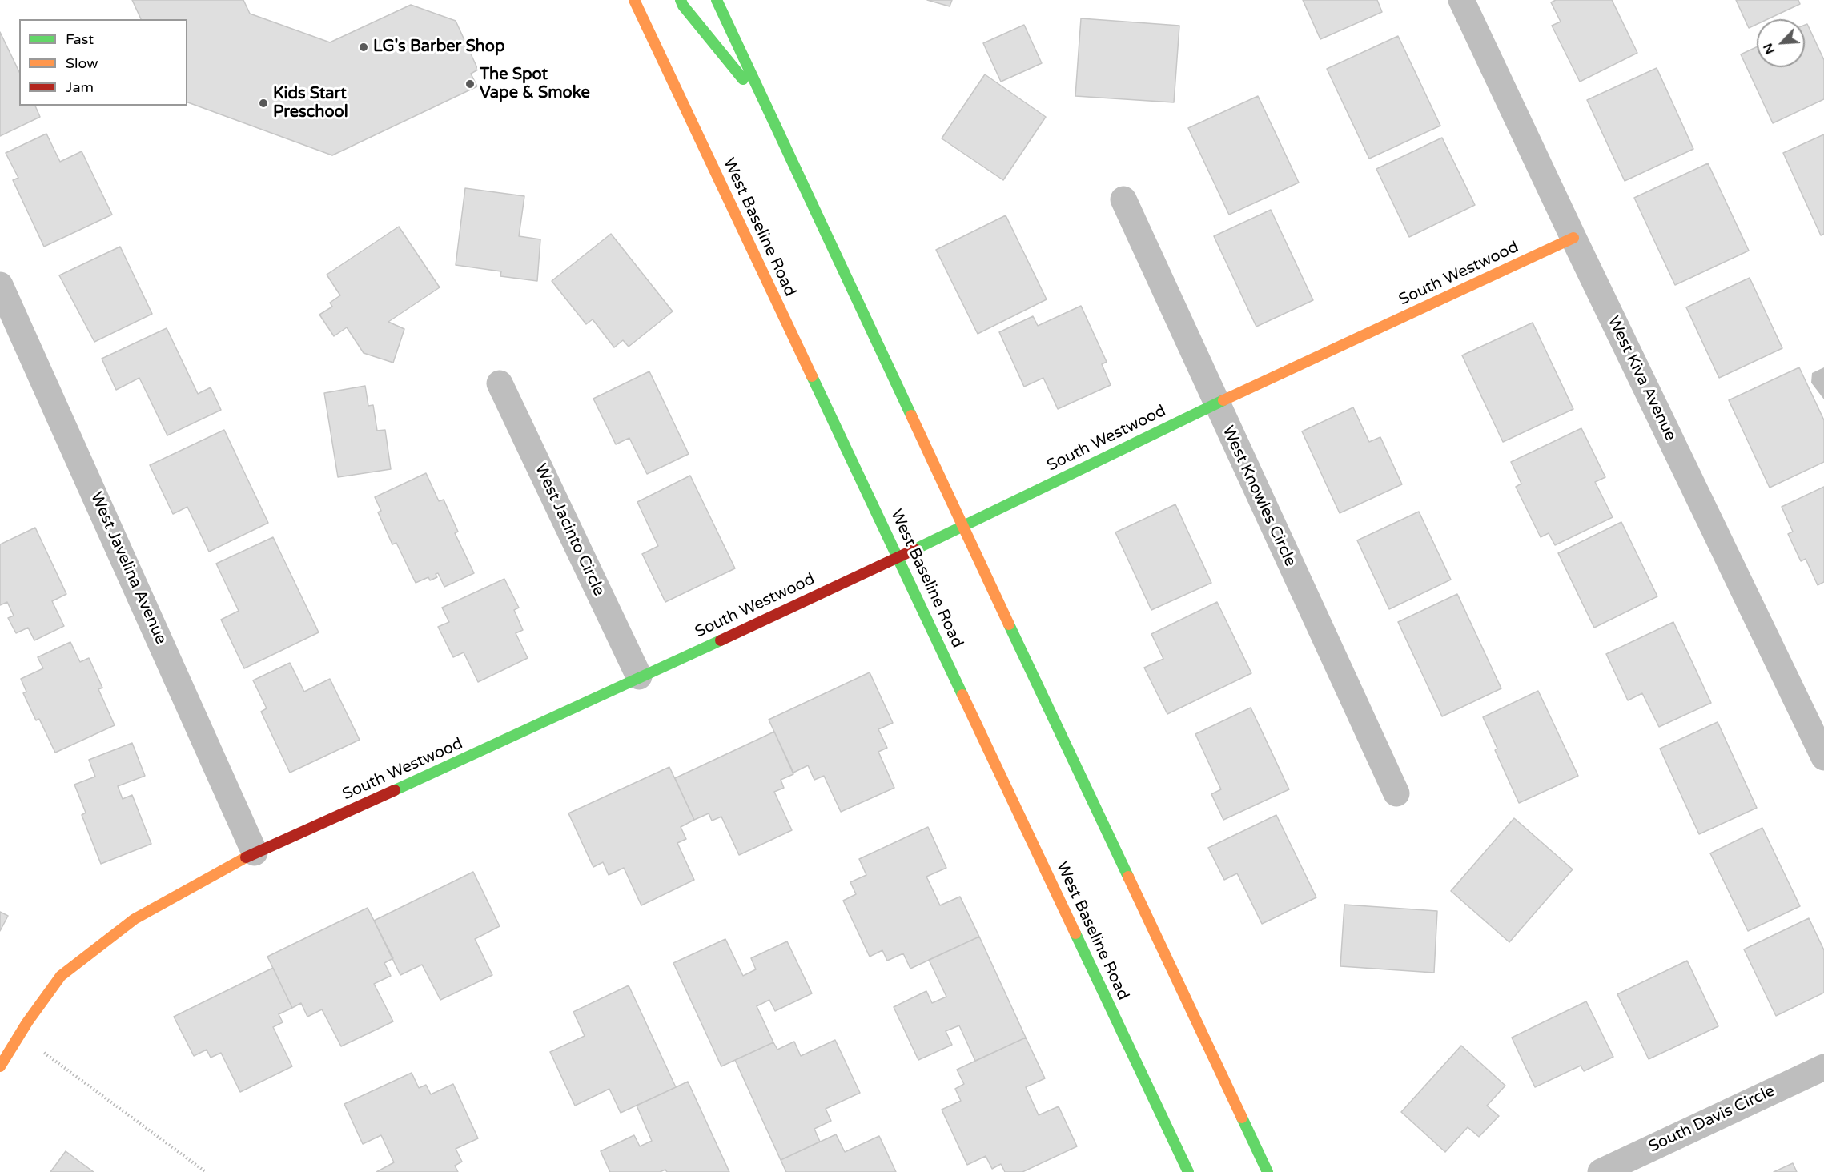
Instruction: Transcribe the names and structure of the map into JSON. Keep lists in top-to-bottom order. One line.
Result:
{"streets":{"main road":["West Baseline Road","South Westwood"],"street":["West Kiva Avenue","West Knowles Circle","West Jacinto Circle","West Javelina Avenue","South Davis Circle"]},"crossings":[["West Baseline Road","South Westwood"],["South Westwood","West Kiva Avenue"],["South Westwood","West Knowles Circle"],["South Westwood","West Jacinto Circle"],["South Westwood","West Javelina Avenue"]],"places":["LG's Barber Shop","The Spot Vape & Smoke","Kids Start Preschool"],"legend":["Fast","Slow","Jam"],"north":"bottom left"}
